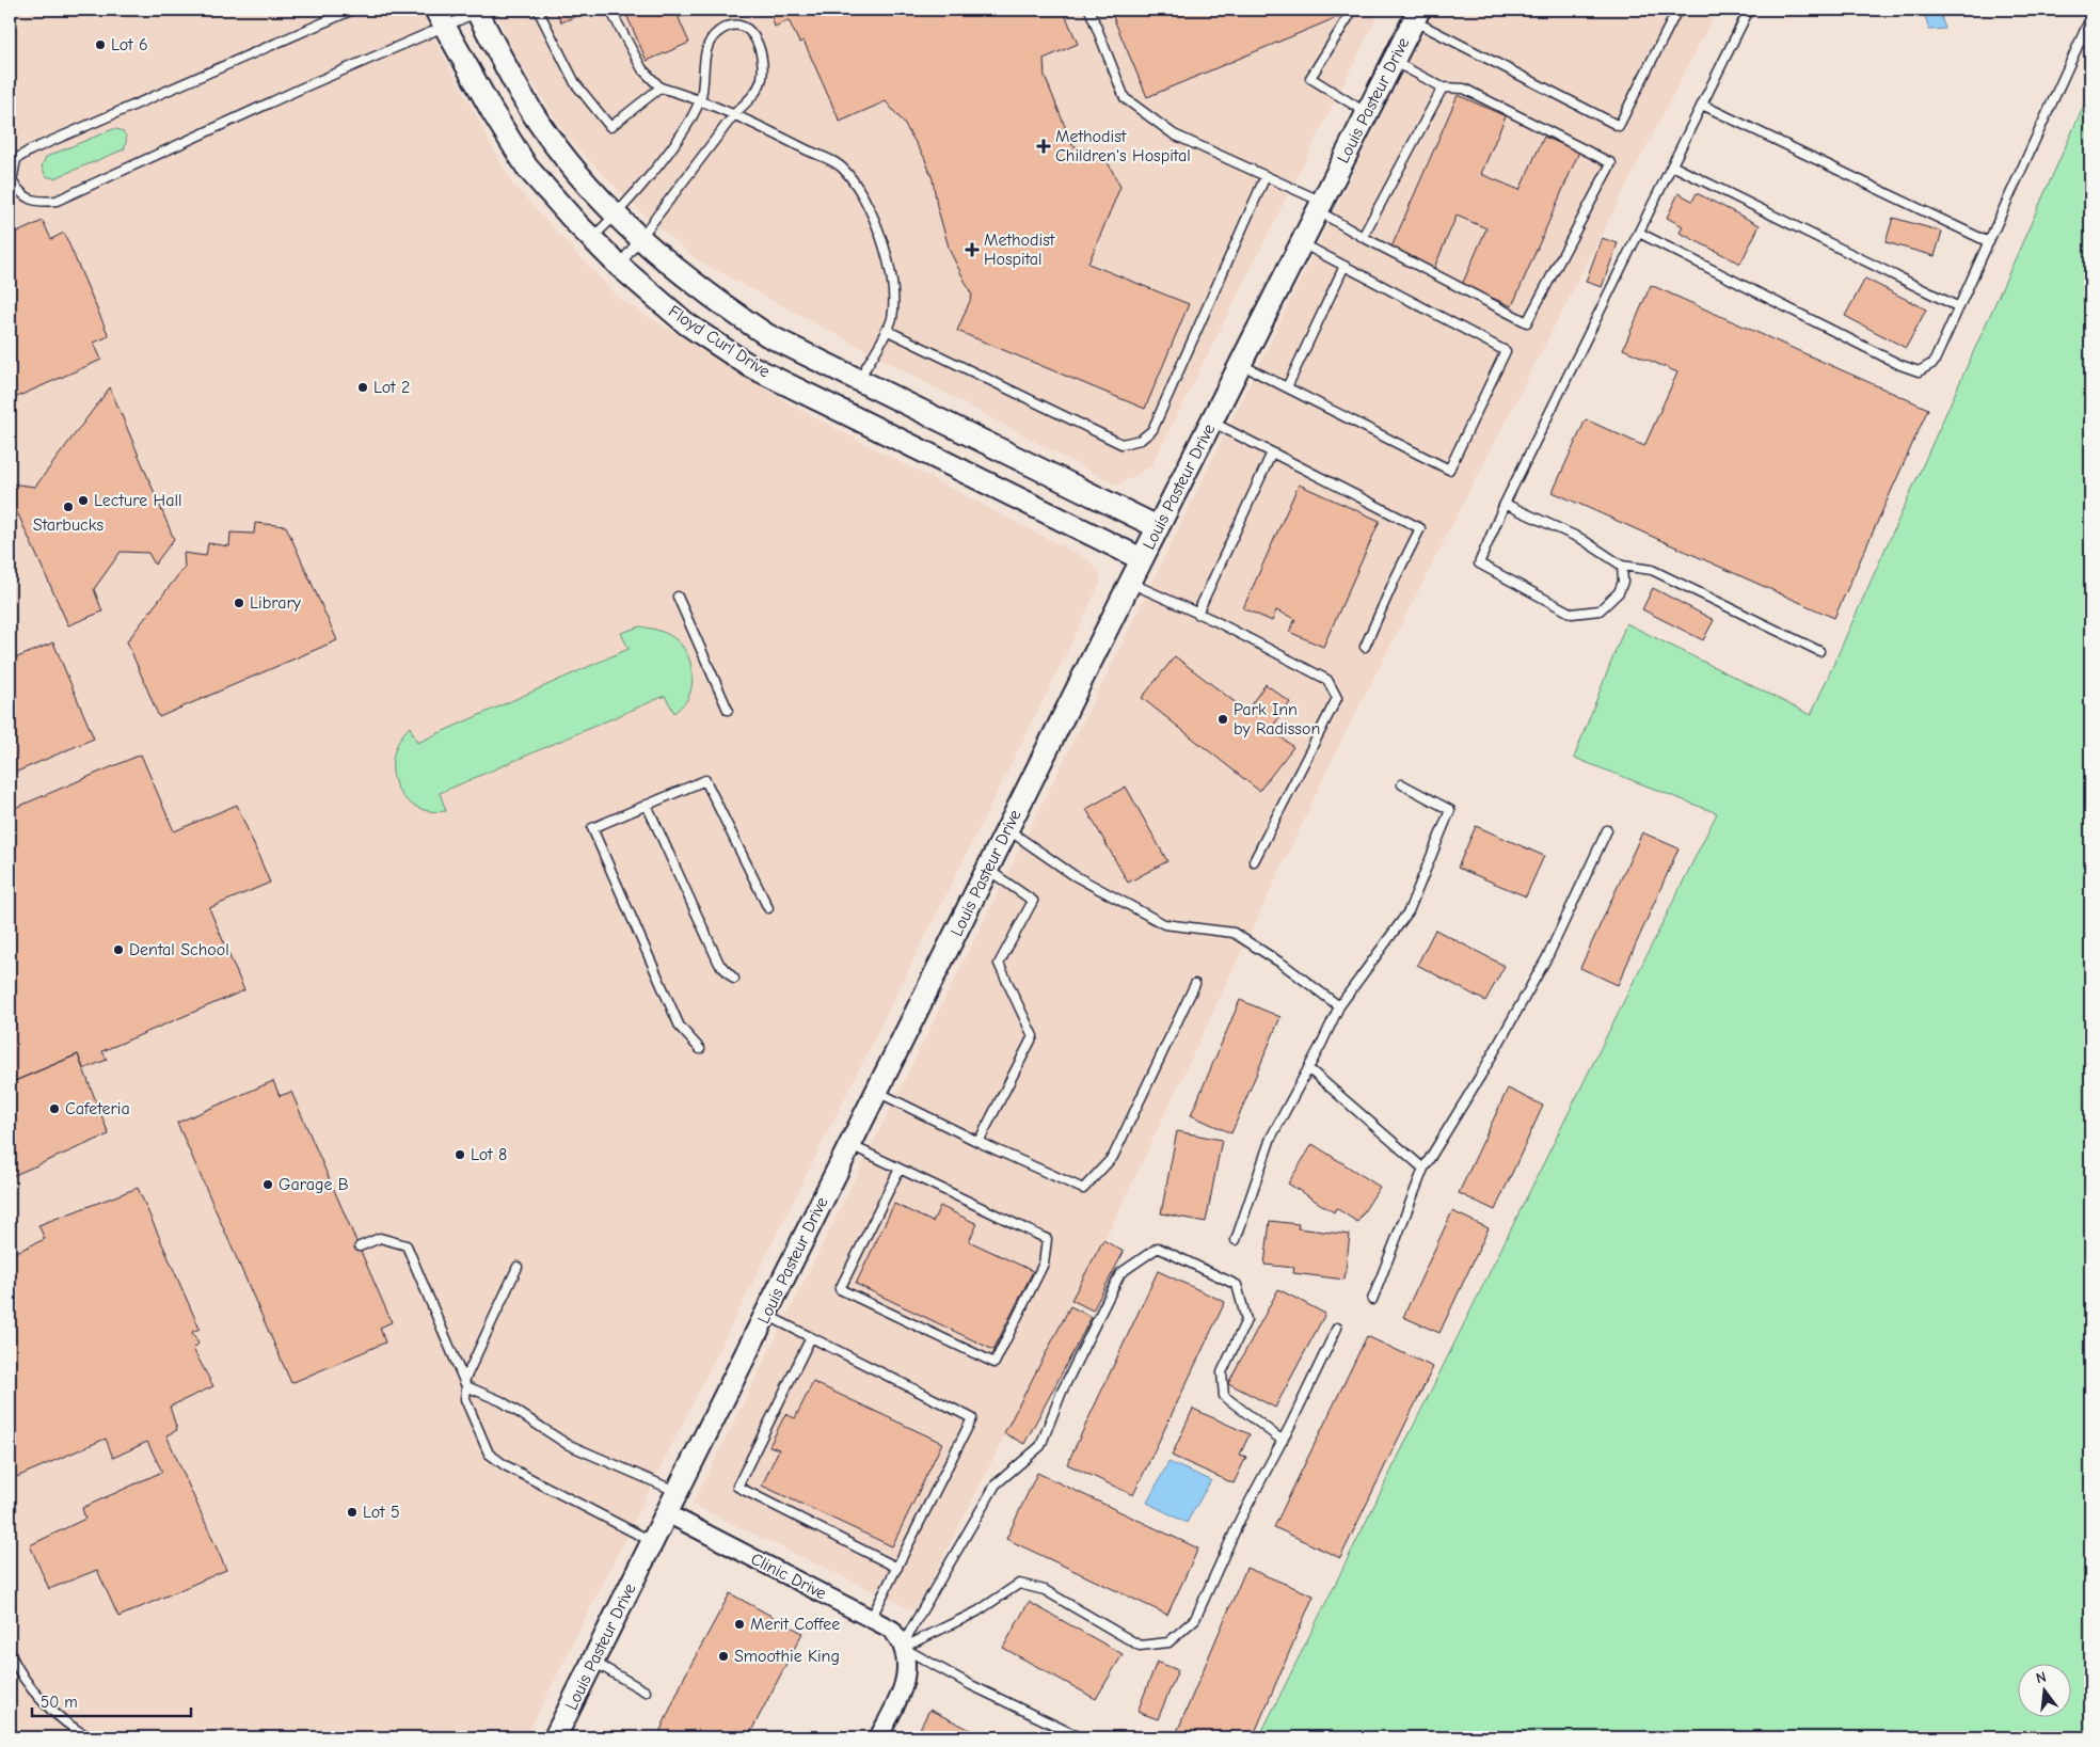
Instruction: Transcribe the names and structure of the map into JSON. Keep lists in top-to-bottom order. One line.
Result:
{"streets":{"street":["Louis Pasteur Drive","Floyd Curl Drive","Clinic Drive"]},"crossings":[["Louis Pasteur Drive","Floyd Curl Drive"],["Louis Pasteur Drive","Clinic Drive"]],"places":{"other":["Lot 6","Lot 2","Lecture Hall","Starbucks","Library","Park Inn by Radisson","Dental School","Cafeteria","Lot 8","Garage B","Lot 5","Merit Coffee","Smoothie King"],"health":["Methodist Children's Hospital","Methodist Hospital"]},"scale_bar":"50 m","north":"top"}
